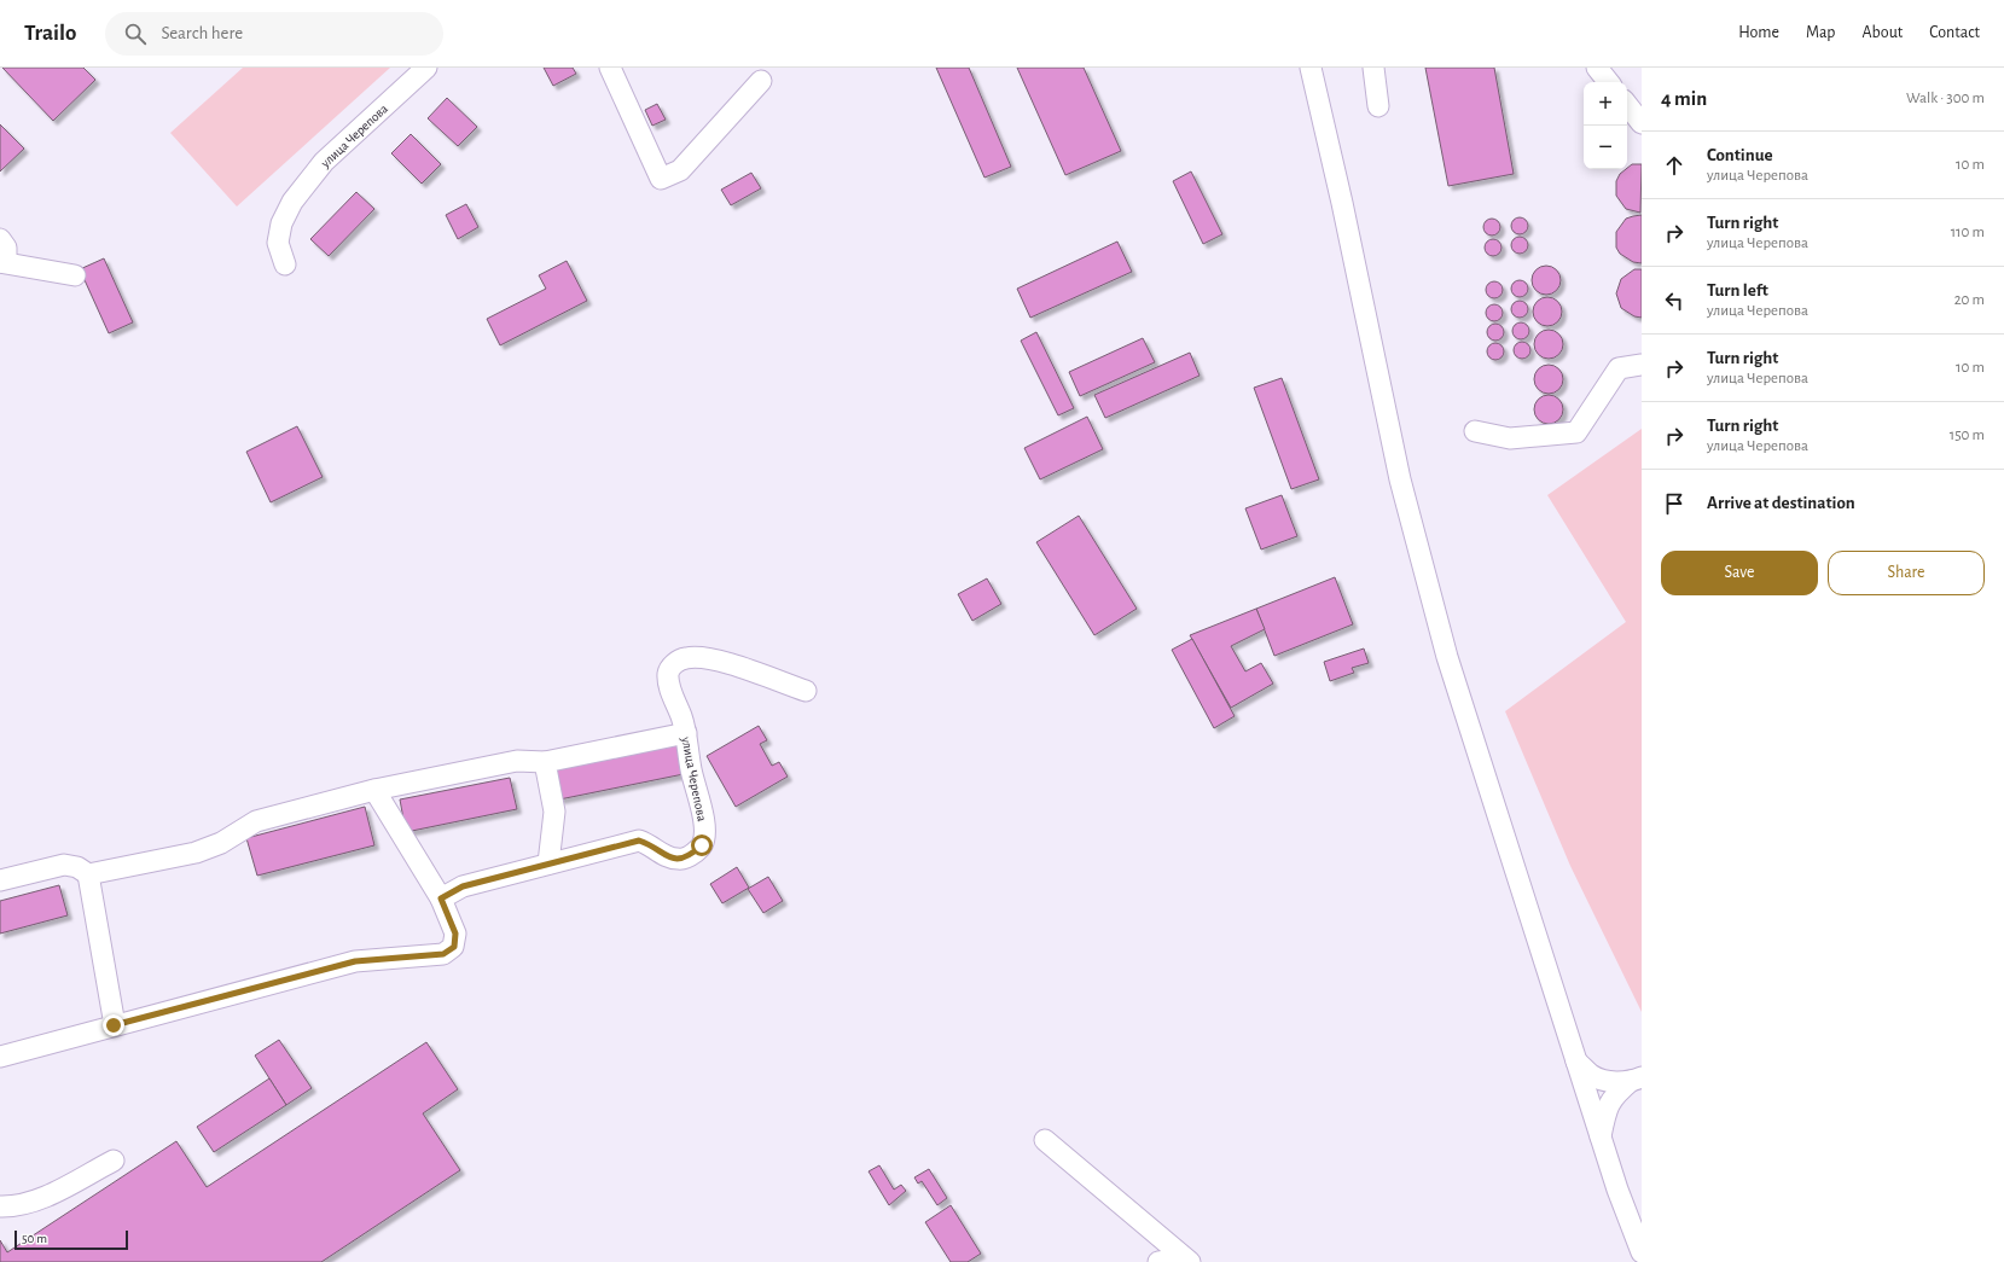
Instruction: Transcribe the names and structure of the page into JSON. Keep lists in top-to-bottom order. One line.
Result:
{"streets":{"street":["улица Черепова"]},"scale_bar":"50 m","page":{"header":"Trailo","search":"Search here","nav":["Home","Map","About","Contact"],"heading":["4 min","Walk · 300 m"],"map_buttons":["+","−"],"list":[["Continue","улица Черепова","10 m"],["Turn right","улица Черепова","110 m"],["Turn left","улица Черепова","20 m"],["Turn right","улица Черепова","10 m"],["Turn right","улица Черепова","150 m"],"Arrive at destination"],"buttons":["Save","Share"],"scale":"50 m"}}
